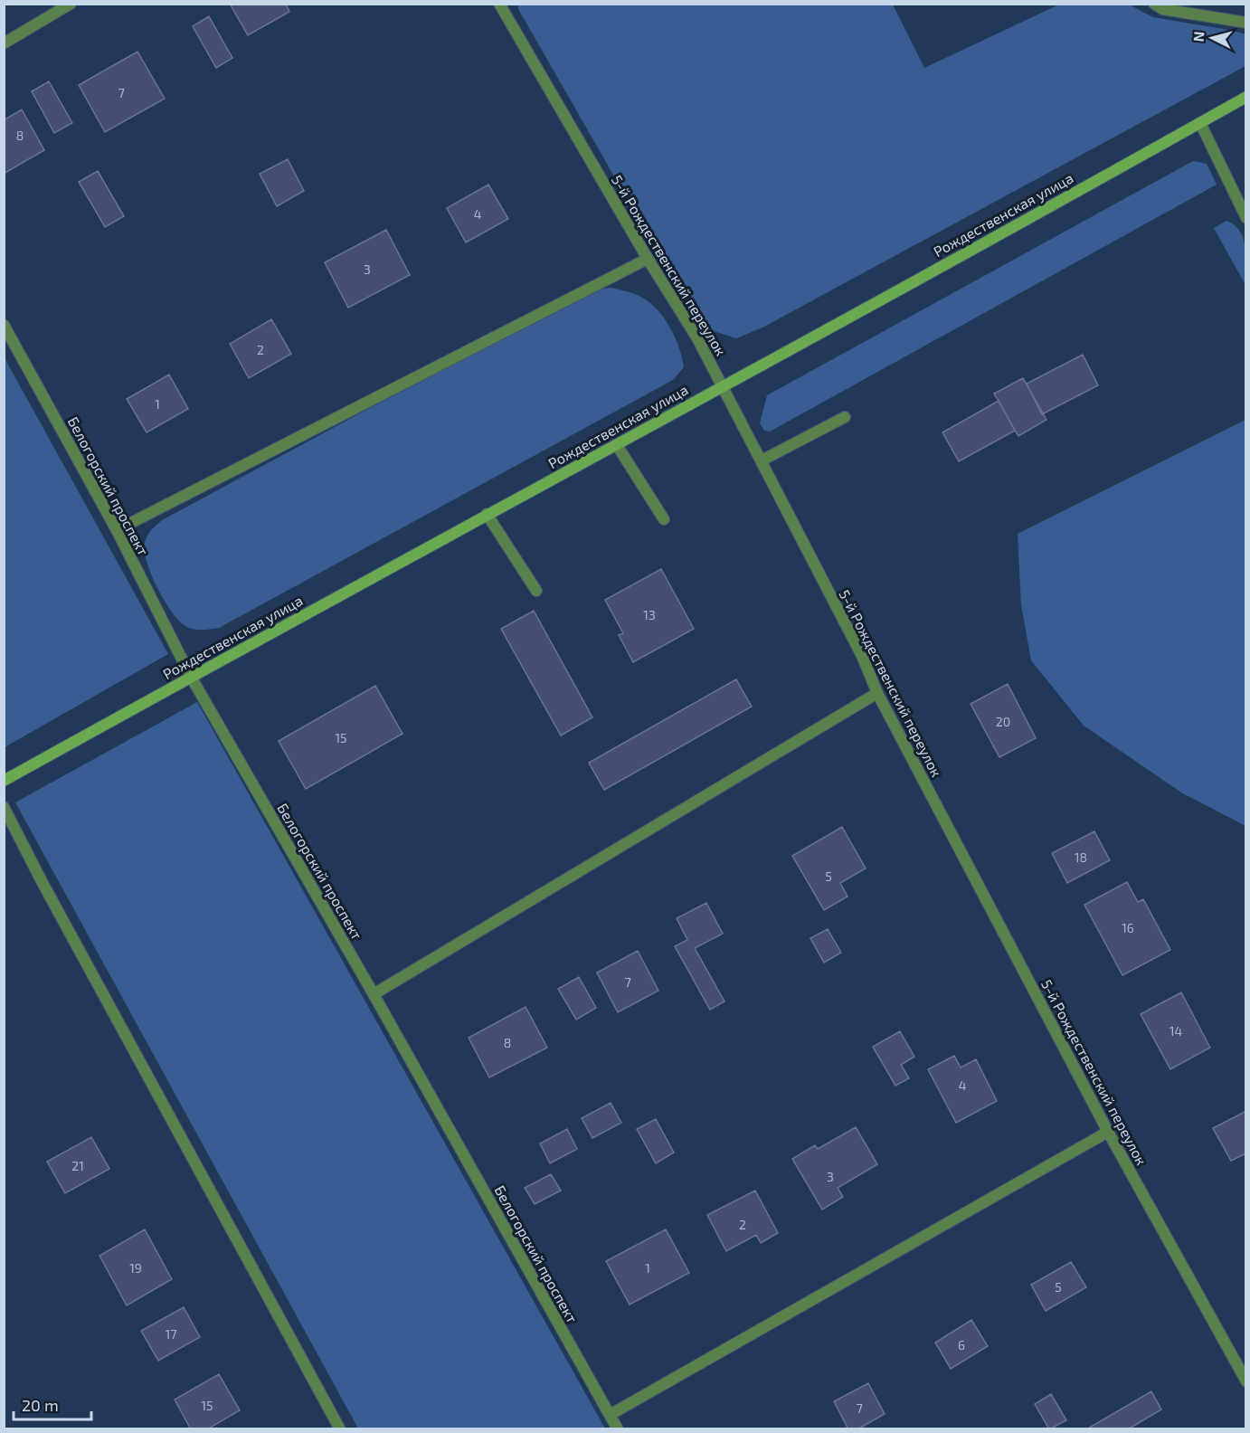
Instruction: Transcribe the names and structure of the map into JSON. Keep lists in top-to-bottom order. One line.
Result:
{"streets":{"main road":["Рождественская улица"],"street":["5-й Рождественский переулок","Белогорский проспект"]},"crossings":[["Рождественская улица","5-й Рождественский переулок"],["Рождественская улица","Белогорский проспект"]],"house_numbers":["7","8","4","3","2","1","13","20","15","18","5","16","7","14","8","4","21","3","2","19","1","5","17","6","15","7"],"scale_bar":"20 m","north":"left"}
